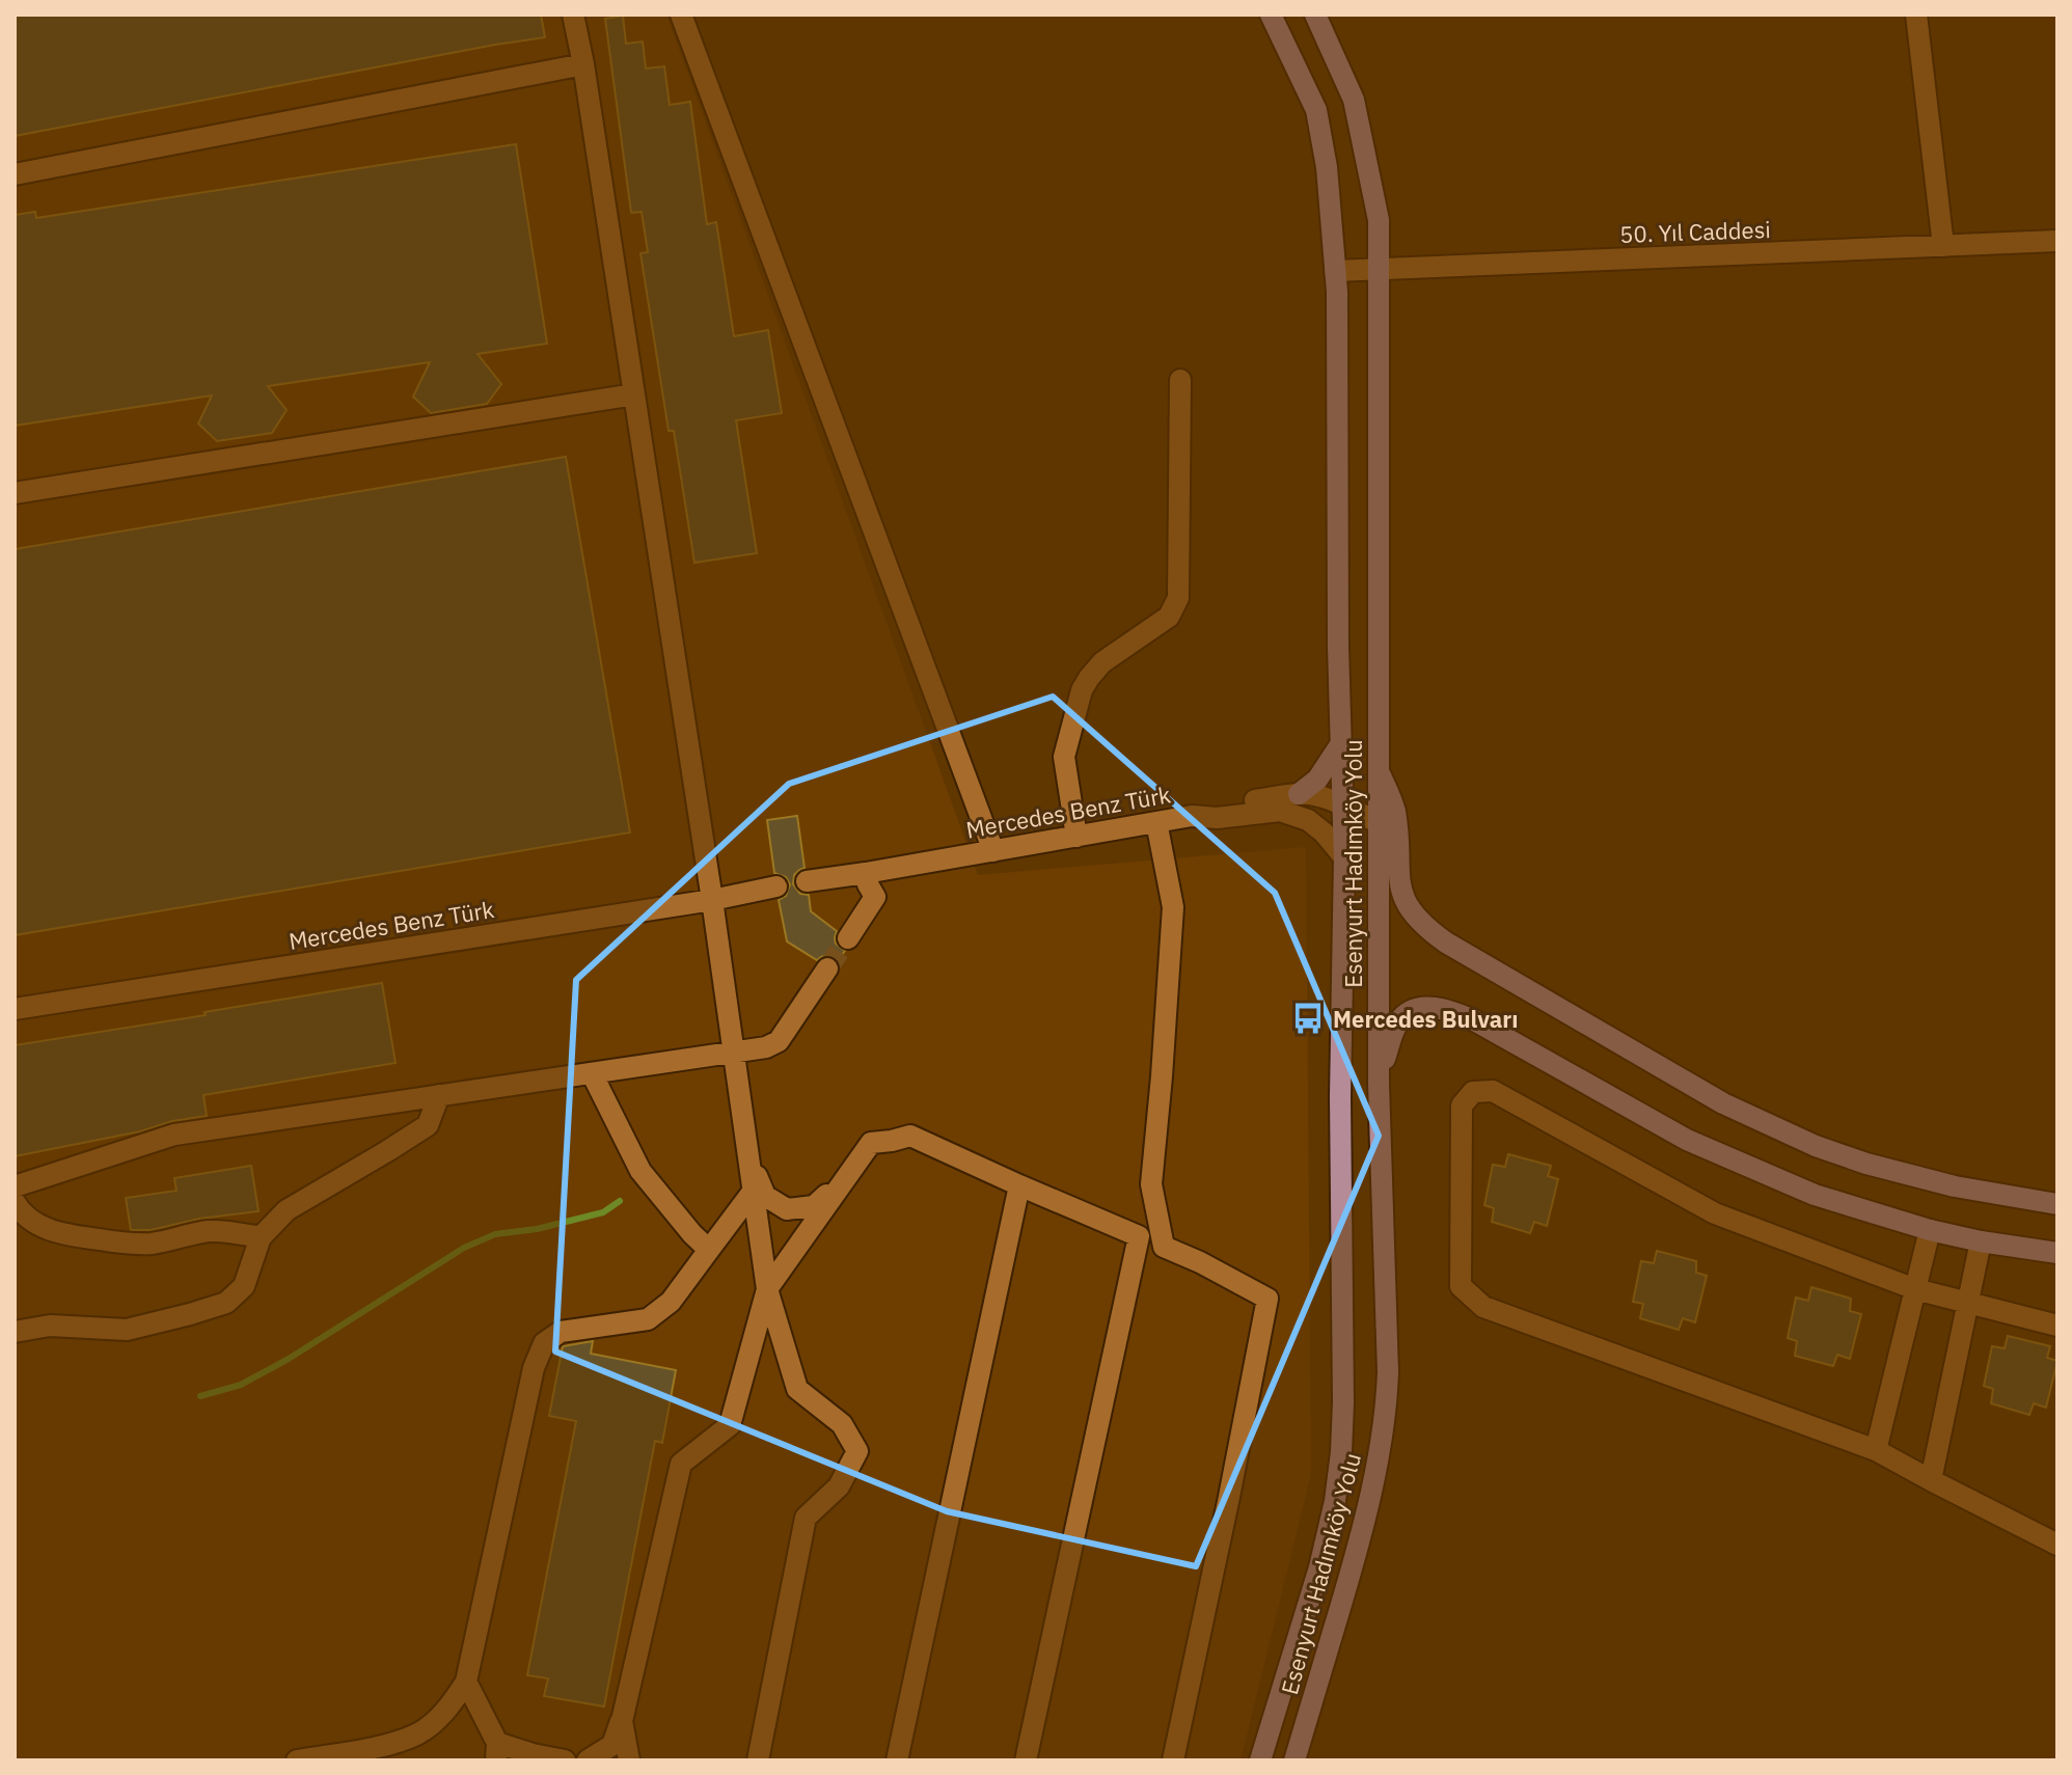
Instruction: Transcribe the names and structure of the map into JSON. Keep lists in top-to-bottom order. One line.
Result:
{"streets":{"main road":["Esenyurt Hadımköy Yolu"],"street":["50. Yıl Caddesi","Mercedes Benz Türk"]},"crossings":[["50. Yıl Caddesi","Esenyurt Hadımköy Yolu"],["Mercedes Benz Türk","Esenyurt Hadımköy Yolu"]],"places":{"bus stop":["Mercedes Bulvarı"]}}
